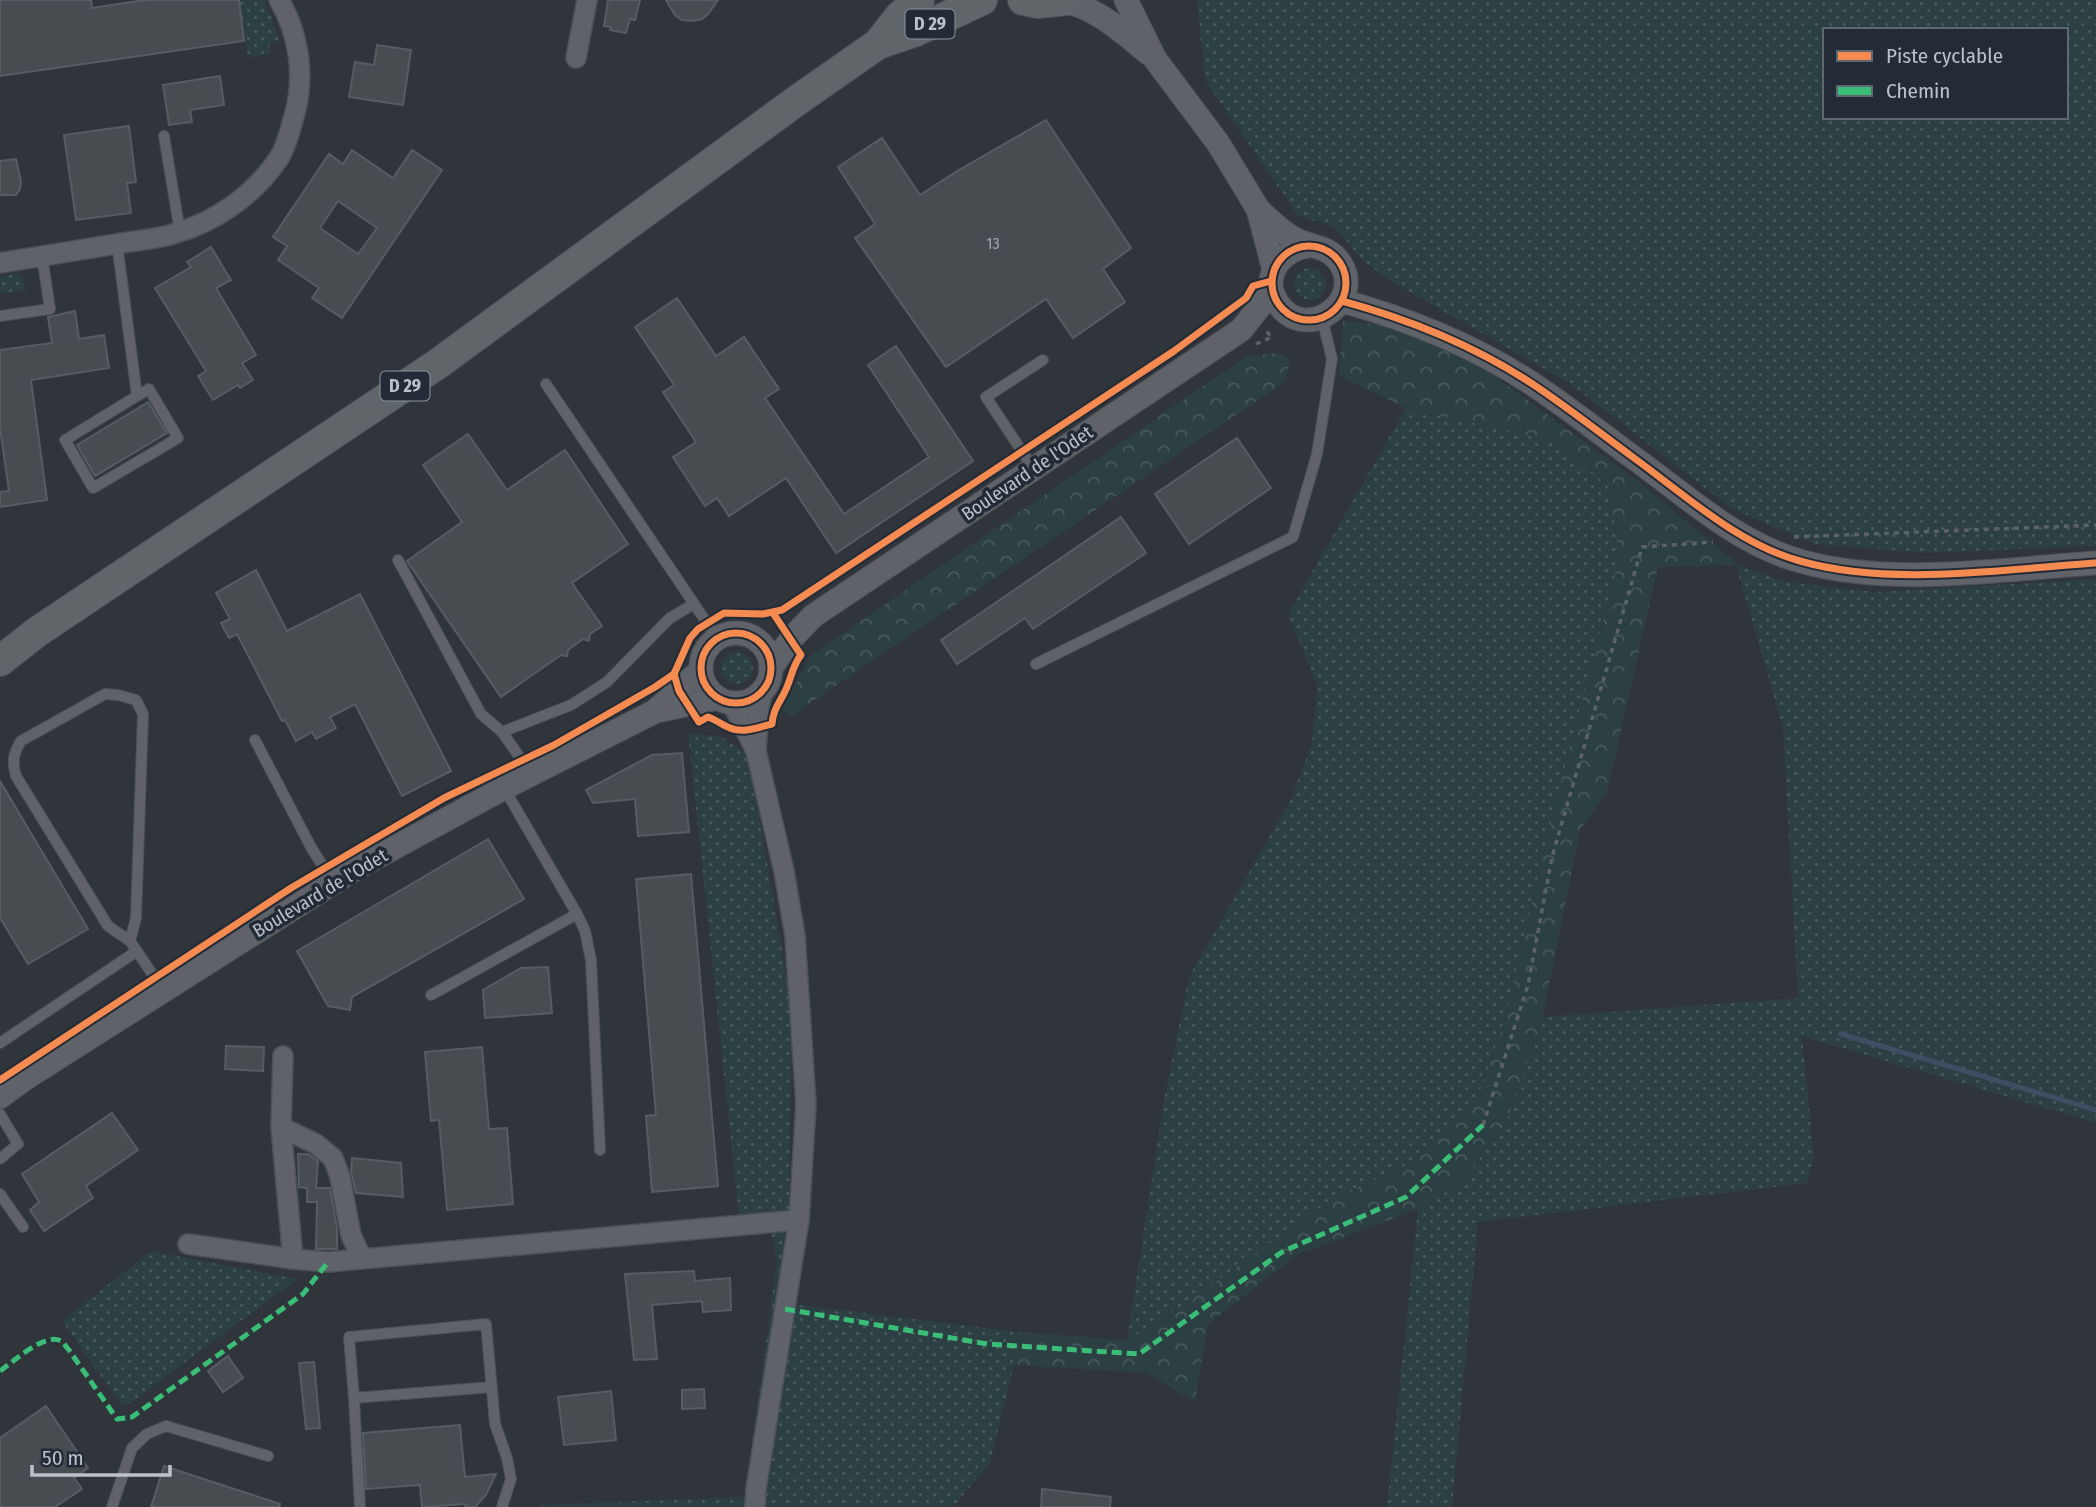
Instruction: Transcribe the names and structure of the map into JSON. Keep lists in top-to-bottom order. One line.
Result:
{"streets":{"main road":["D 29"],"street":["Boulevard de l'Odet"]},"house_numbers":["13"],"legend":["Piste cyclable","Chemin"],"scale_bar":"50 m"}
